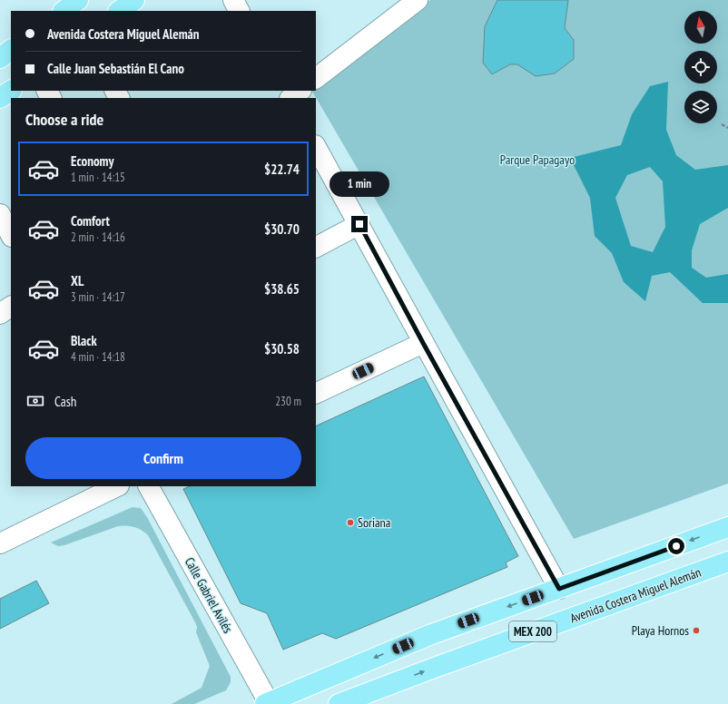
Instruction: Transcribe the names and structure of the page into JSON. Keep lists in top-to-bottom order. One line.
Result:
{"streets":{"main road":["Avenida Costera Miguel Alemán","MEX 200"],"street":["Calle Gabriel Avilés"]},"crossings":[["Calle Gabriel Avilés","MEX 200"]],"parks":["Parque Papagayo"],"places":["Soriana","Playa Hornos"],"north":"top","page":{"banner":["Avenida Costera Miguel Alemán","Calle Juan Sebastián El Cano"],"heading":"Choose a ride","list":[{"name":"Economy","note":"1 min · 14:15","value":"$22.74"},{"name":"Comfort","note":"2 min · 14:16","value":"$30.70"},{"name":"XL","note":"3 min · 14:17","value":"$38.65"},{"name":"Black","note":"4 min · 14:18","value":"$30.58"}],"bubble":"1 min","pay":["Cash","230 m"],"buttons":"Confirm"}}
